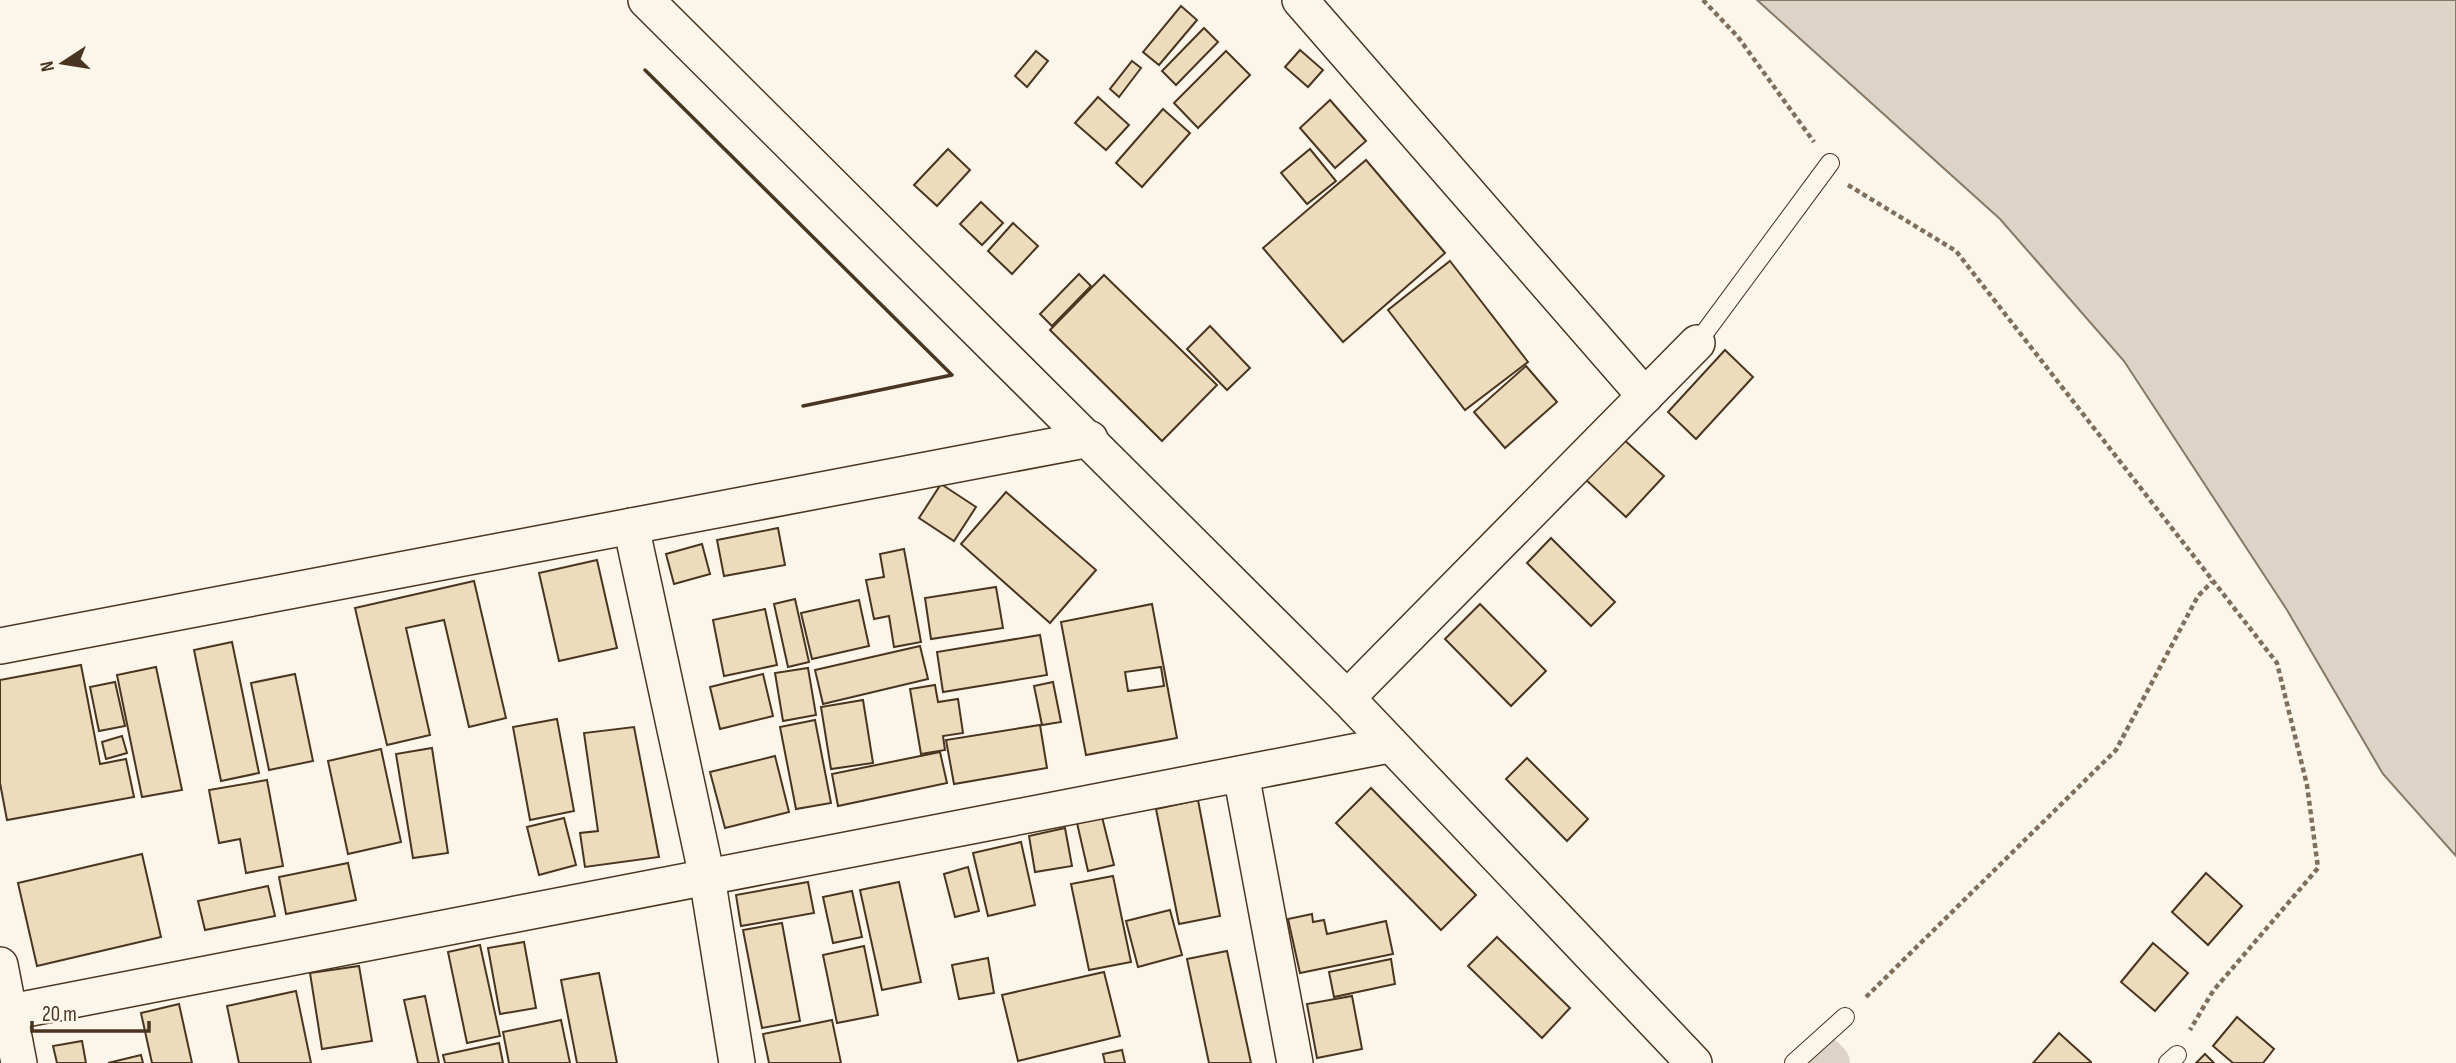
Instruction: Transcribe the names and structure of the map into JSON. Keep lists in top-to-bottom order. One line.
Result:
{"scale_bar":"20 m","north":"left"}
